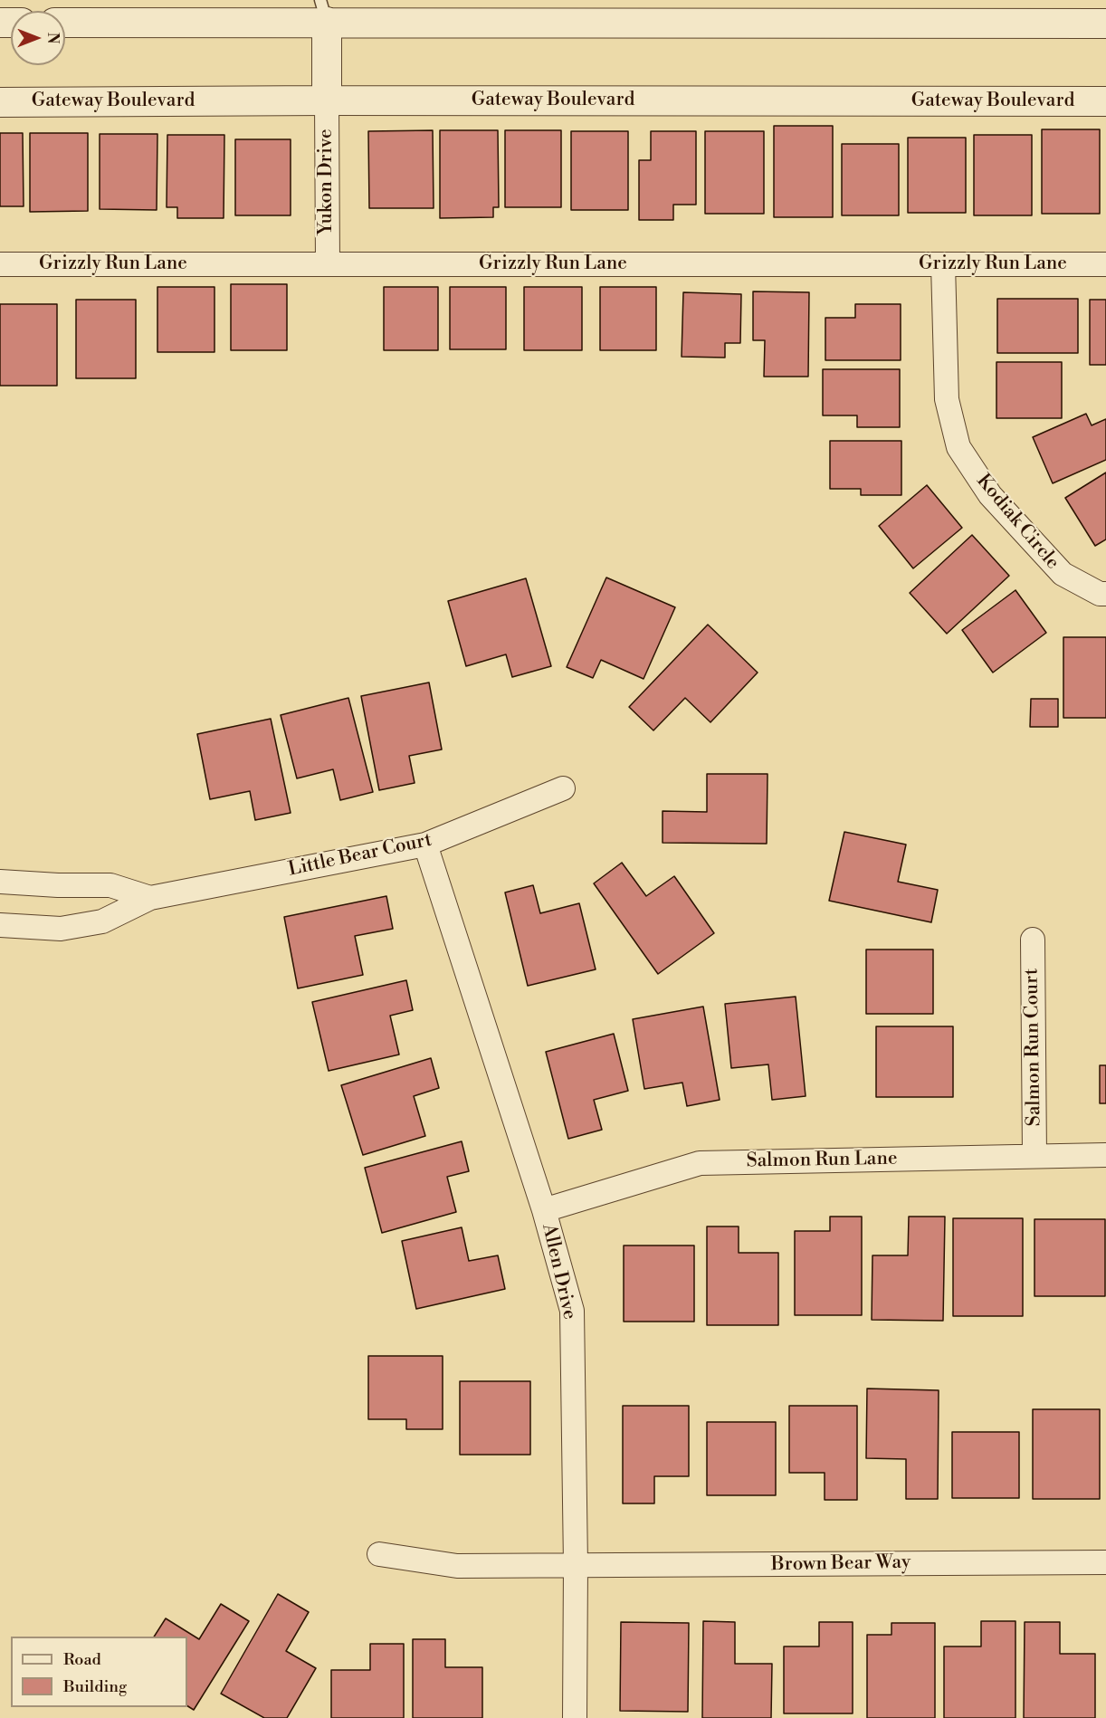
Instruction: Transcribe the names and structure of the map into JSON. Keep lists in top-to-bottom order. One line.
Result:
{"streets":{"street":["Gateway Boulevard","Yukon Drive","Grizzly Run Lane","Kodiak Circle","Little Bear Court","Salmon Run Court","Salmon Run Lane","Allen Drive","Brown Bear Way"]},"crossings":[["Gateway Boulevard","Yukon Drive"],["Yukon Drive","Grizzly Run Lane"],["Grizzly Run Lane","Kodiak Circle"],["Little Bear Court","Allen Drive"],["Salmon Run Court","Salmon Run Lane"],["Salmon Run Lane","Allen Drive"],["Allen Drive","Brown Bear Way"]],"legend":["Road","Building"],"north":"right"}
